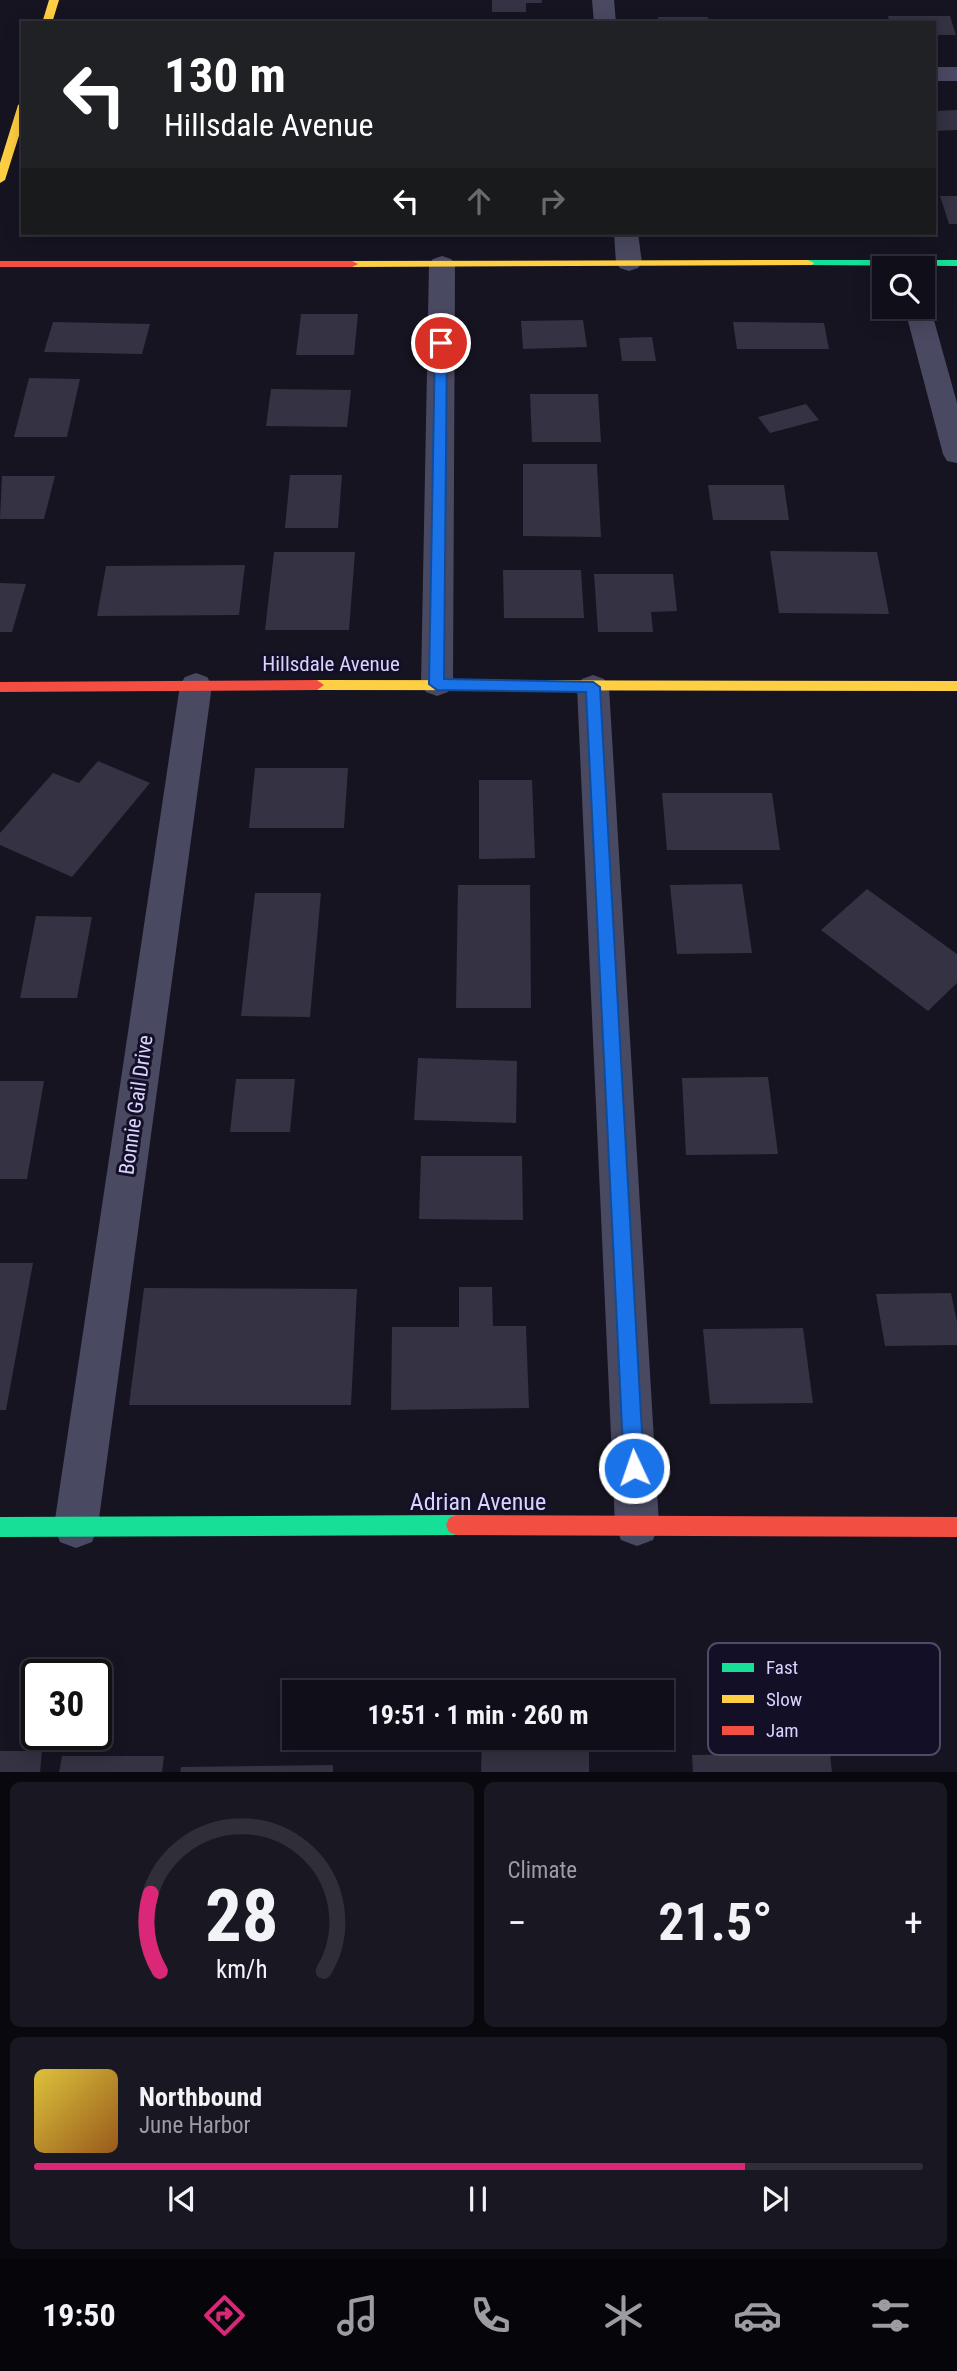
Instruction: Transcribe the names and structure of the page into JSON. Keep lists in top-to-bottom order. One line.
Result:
{"streets":{"street":["Hillsdale Avenue","Bonnie Gail Drive","Adrian Avenue"]},"crossings":[["Hillsdale Avenue","Bonnie Gail Drive"],["Bonnie Gail Drive","Adrian Avenue"]],"legend":["Fast","Slow","Jam"],"page":{"turn":["130 m","Hillsdale Avenue"],"limit":"30","trip":"19:51 · 1 min · 260 m","tile":"Climate","heat":["−","21.5°","+"],"song":["Northbound","June Harbor"],"tabs":"19:50","gauge":["28","km/h"]}}
